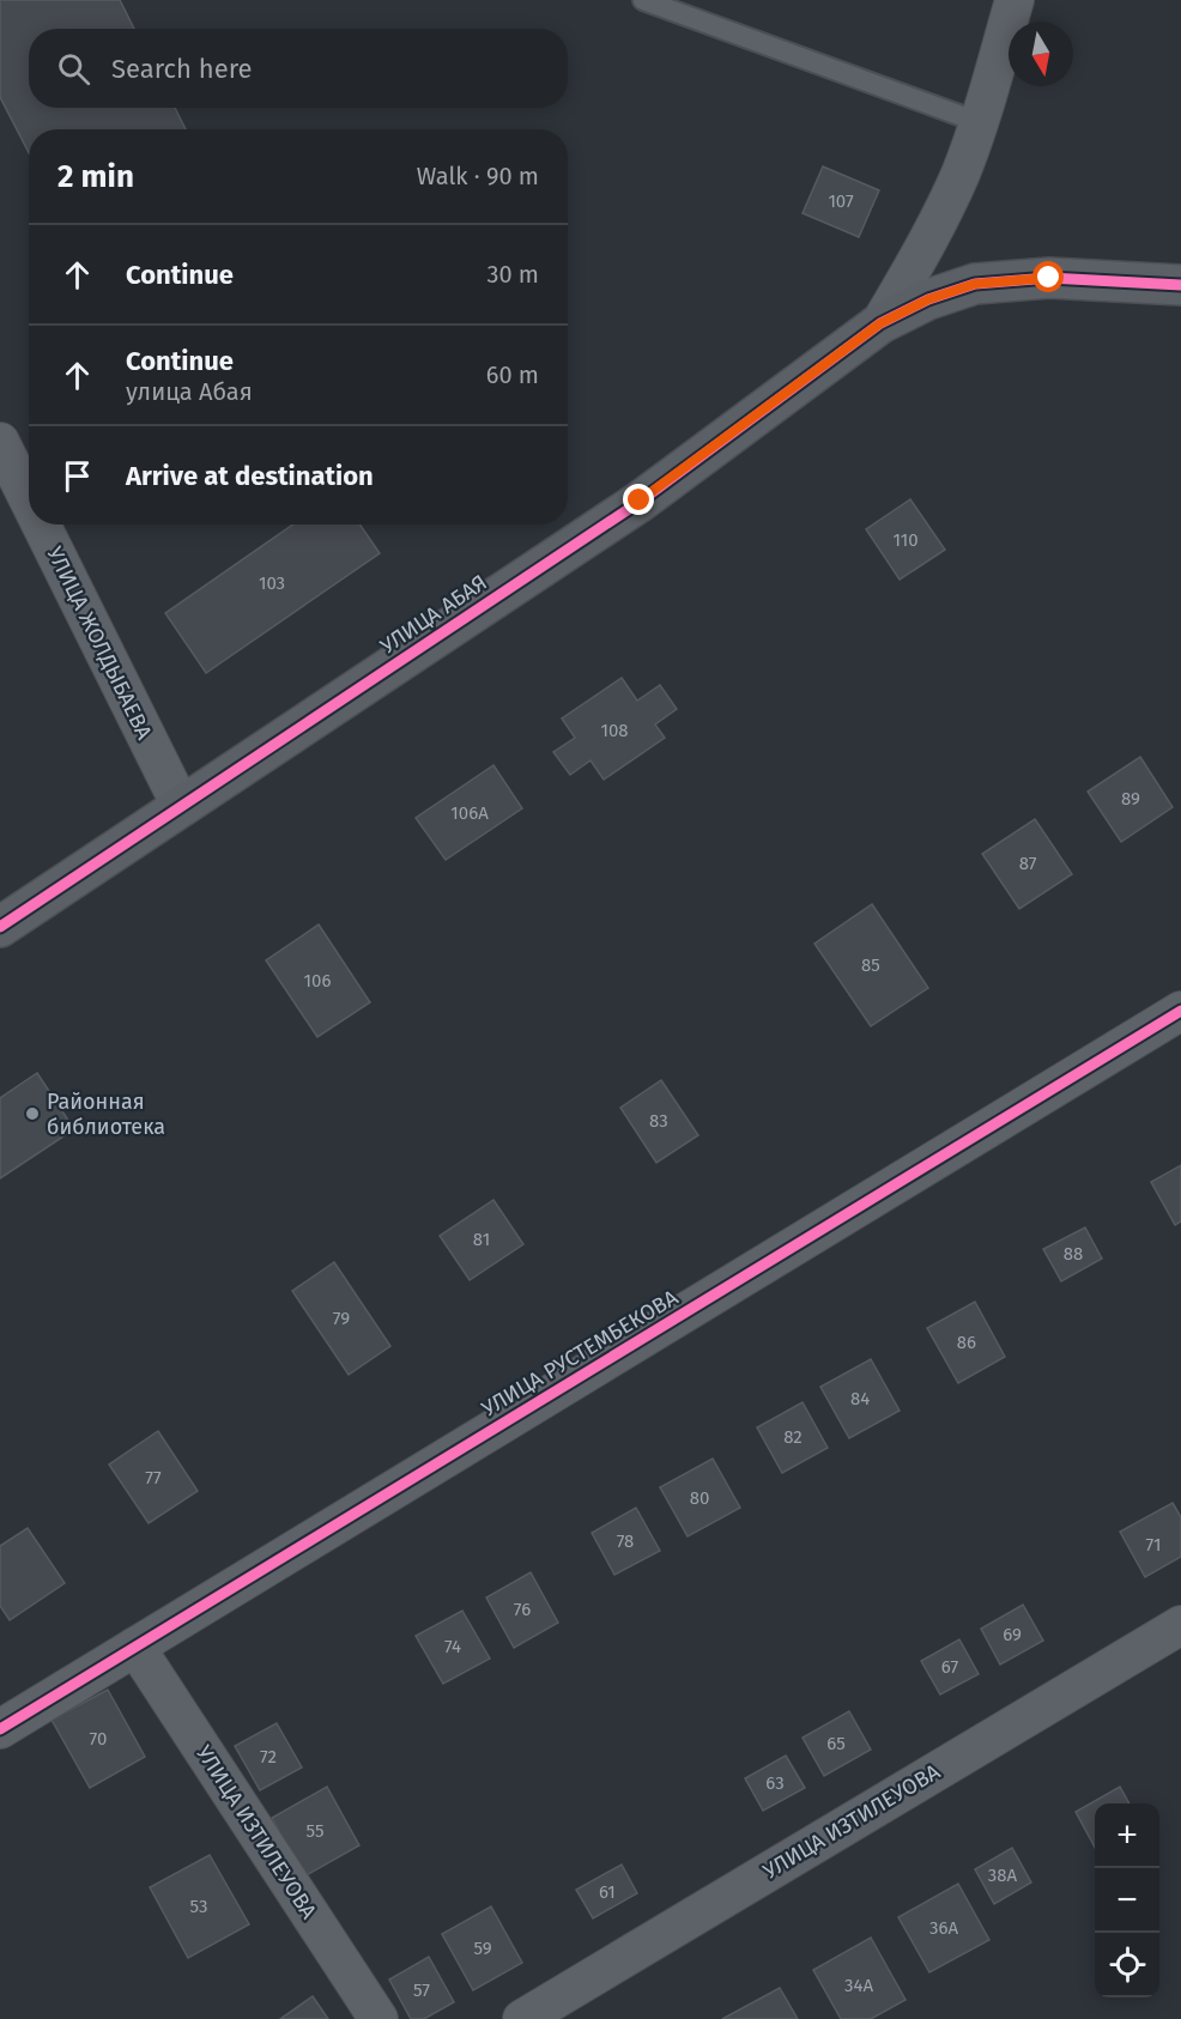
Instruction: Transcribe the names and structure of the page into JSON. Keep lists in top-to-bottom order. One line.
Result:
{"streets":{"street":["УЛИЦА АБАЯ","УЛИЦА ЖОЛДЫБАЕВА","УЛИЦА РУСТЕМБЕКОВА","УЛИЦА ИЗТИЛЕУОВА"]},"crossings":[["УЛИЦА АБАЯ","УЛИЦА ЖОЛДЫБАЕВА"],["УЛИЦА РУСТЕМБЕКОВА","УЛИЦА ИЗТИЛЕУОВА"]],"places":["Районная библиотека"],"house_numbers":["107","110","103","108","89","106А","87","85","106","83","81","88","79","86","84","82","77","80","78","71","76","69","74","67","70","65","72","63","55","38А","61","53","36А","59","34А","57"],"north":"bottom","page":{"search":"Search here","heading":["2 min","Walk · 90 m"],"list":[["Continue","30 m"],["Continue","улица Абая","60 m"],"Arrive at destination"],"map_buttons":["+","−"]}}
